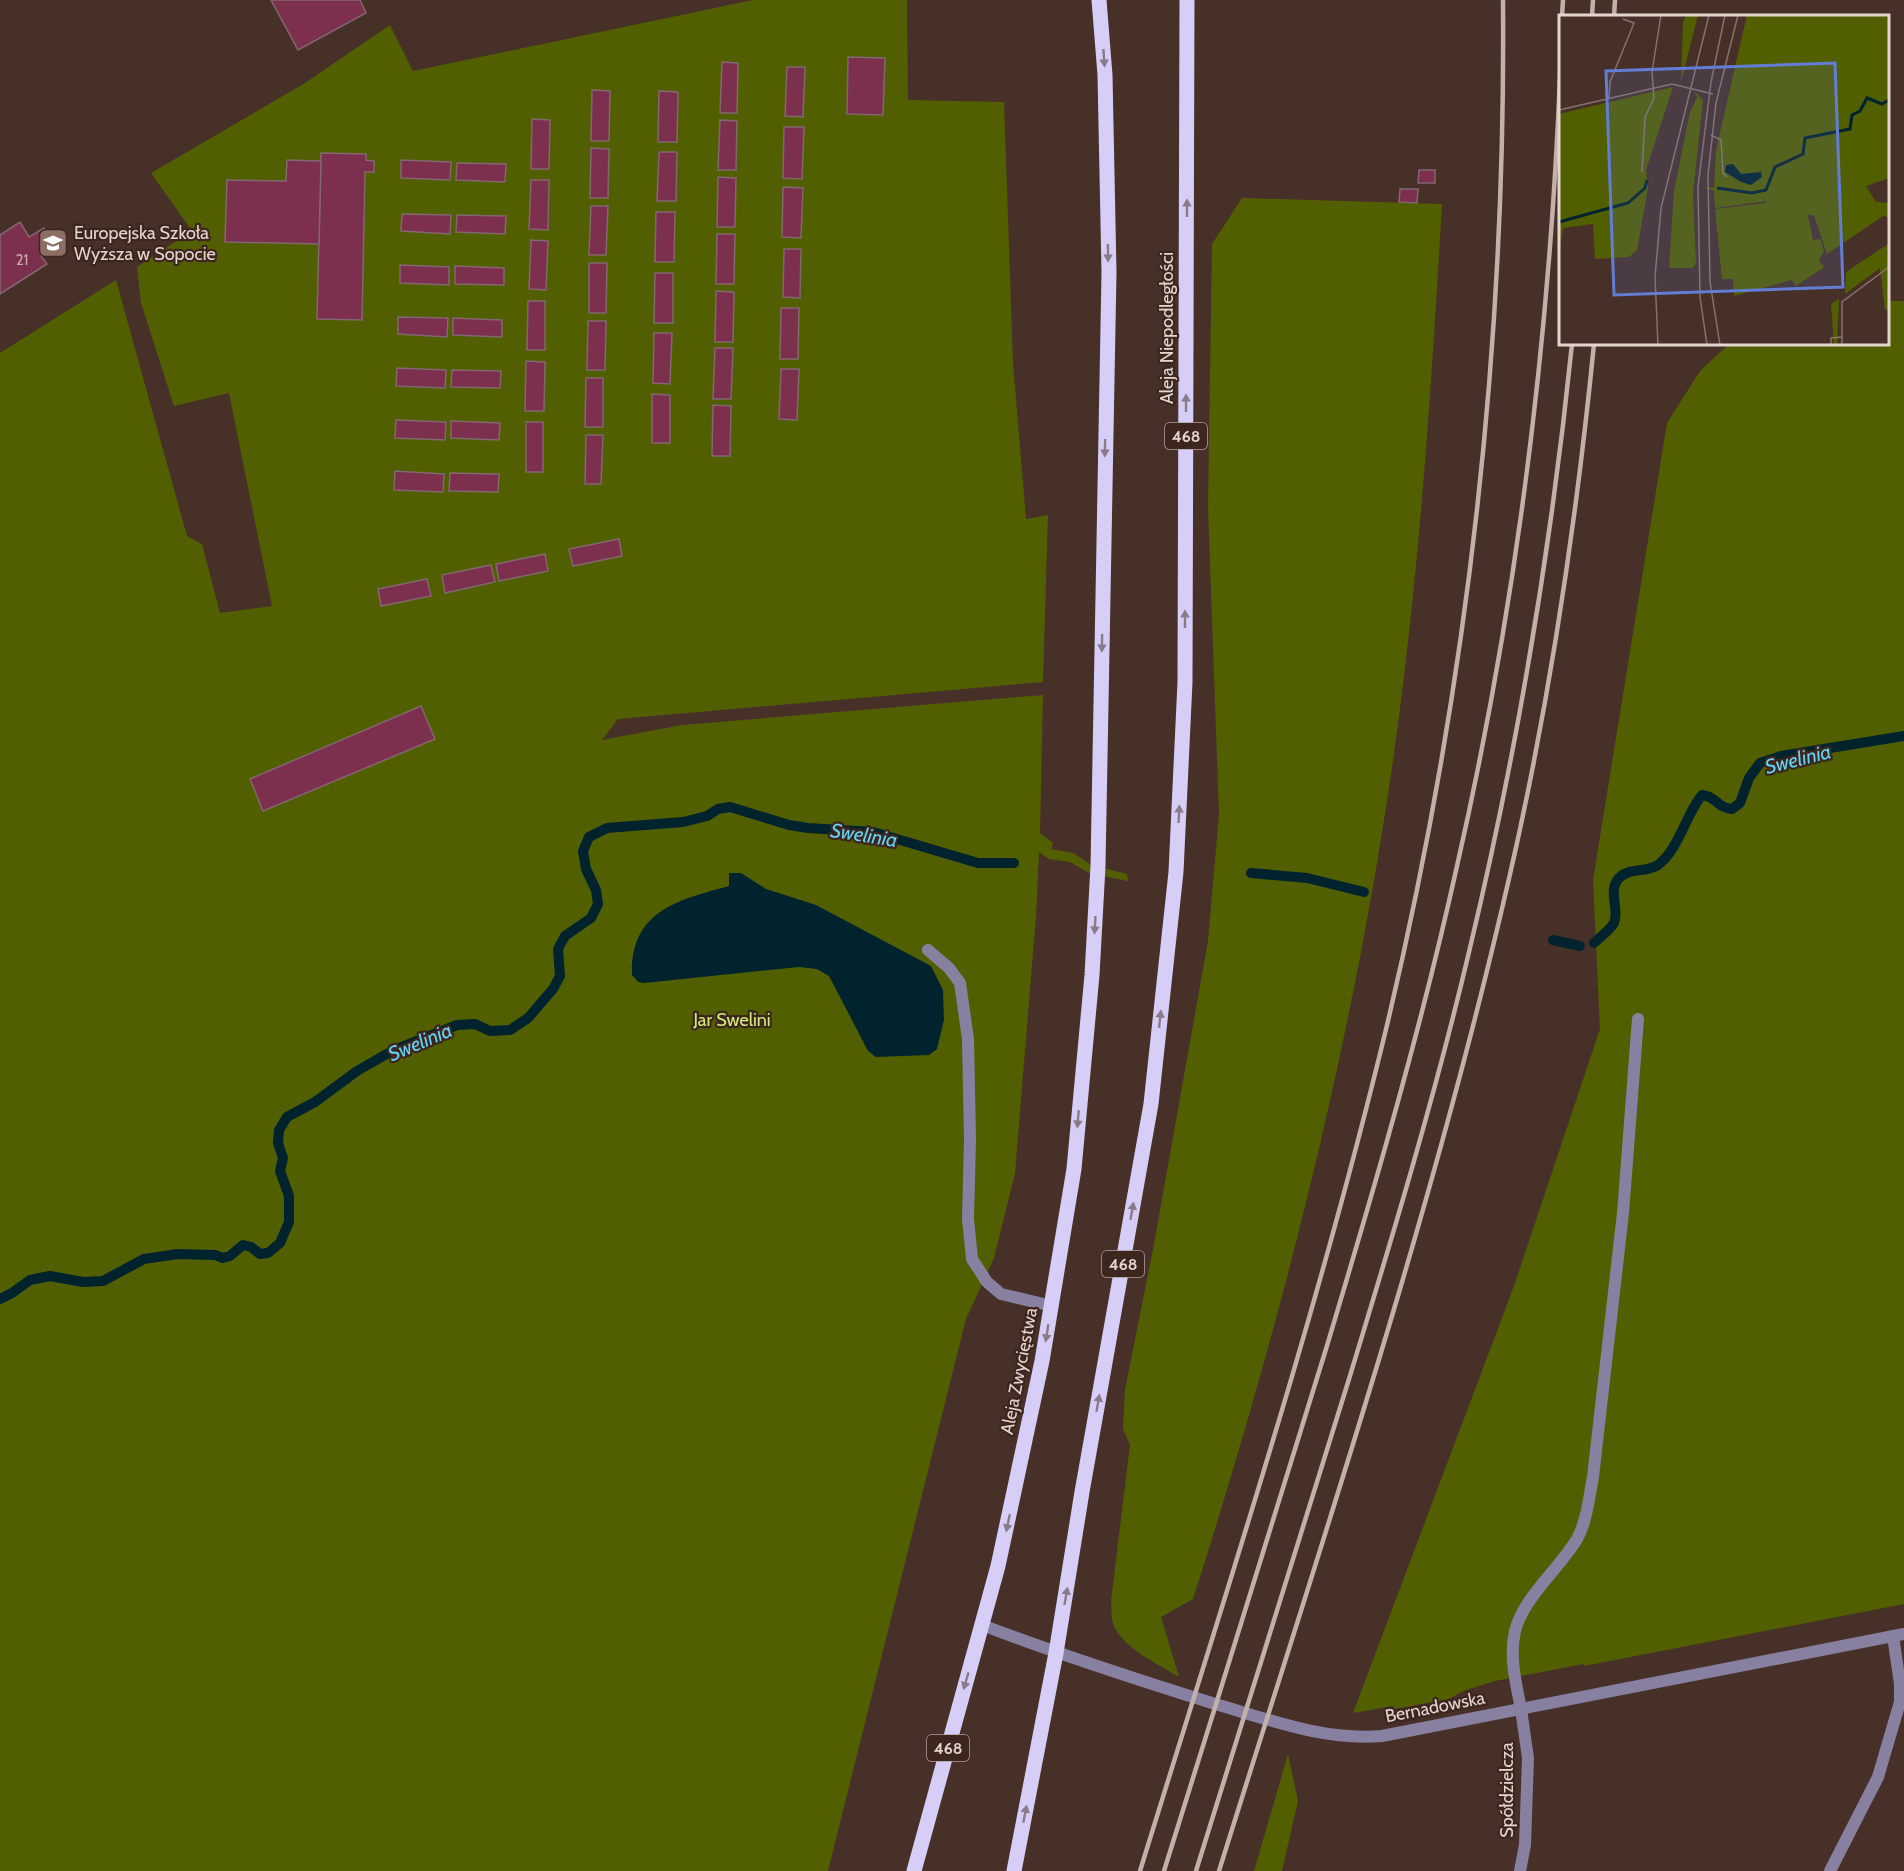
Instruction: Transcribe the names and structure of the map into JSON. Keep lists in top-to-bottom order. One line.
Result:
{"streets":{"main road":["Aleja Niepodległości","468","Aleja Zwycięstwa"],"street":["Bernadowska","Spółdzielcza"]},"crossings":[["Aleja Niepodległości","468"],["Aleja Niepodległości","Bernadowska"],["468","Bernadowska"],["Aleja Zwycięstwa","Bernadowska"],["Bernadowska","Spółdzielcza"]],"one_way":["Aleja Niepodległości","Aleja Zwycięstwa"],"water":["Swelinia"],"parks":["Jar Swelini"],"places":{"school or university":["Europejska Szkoła Wyższa w Sopocie"]},"house_numbers":["21"]}
